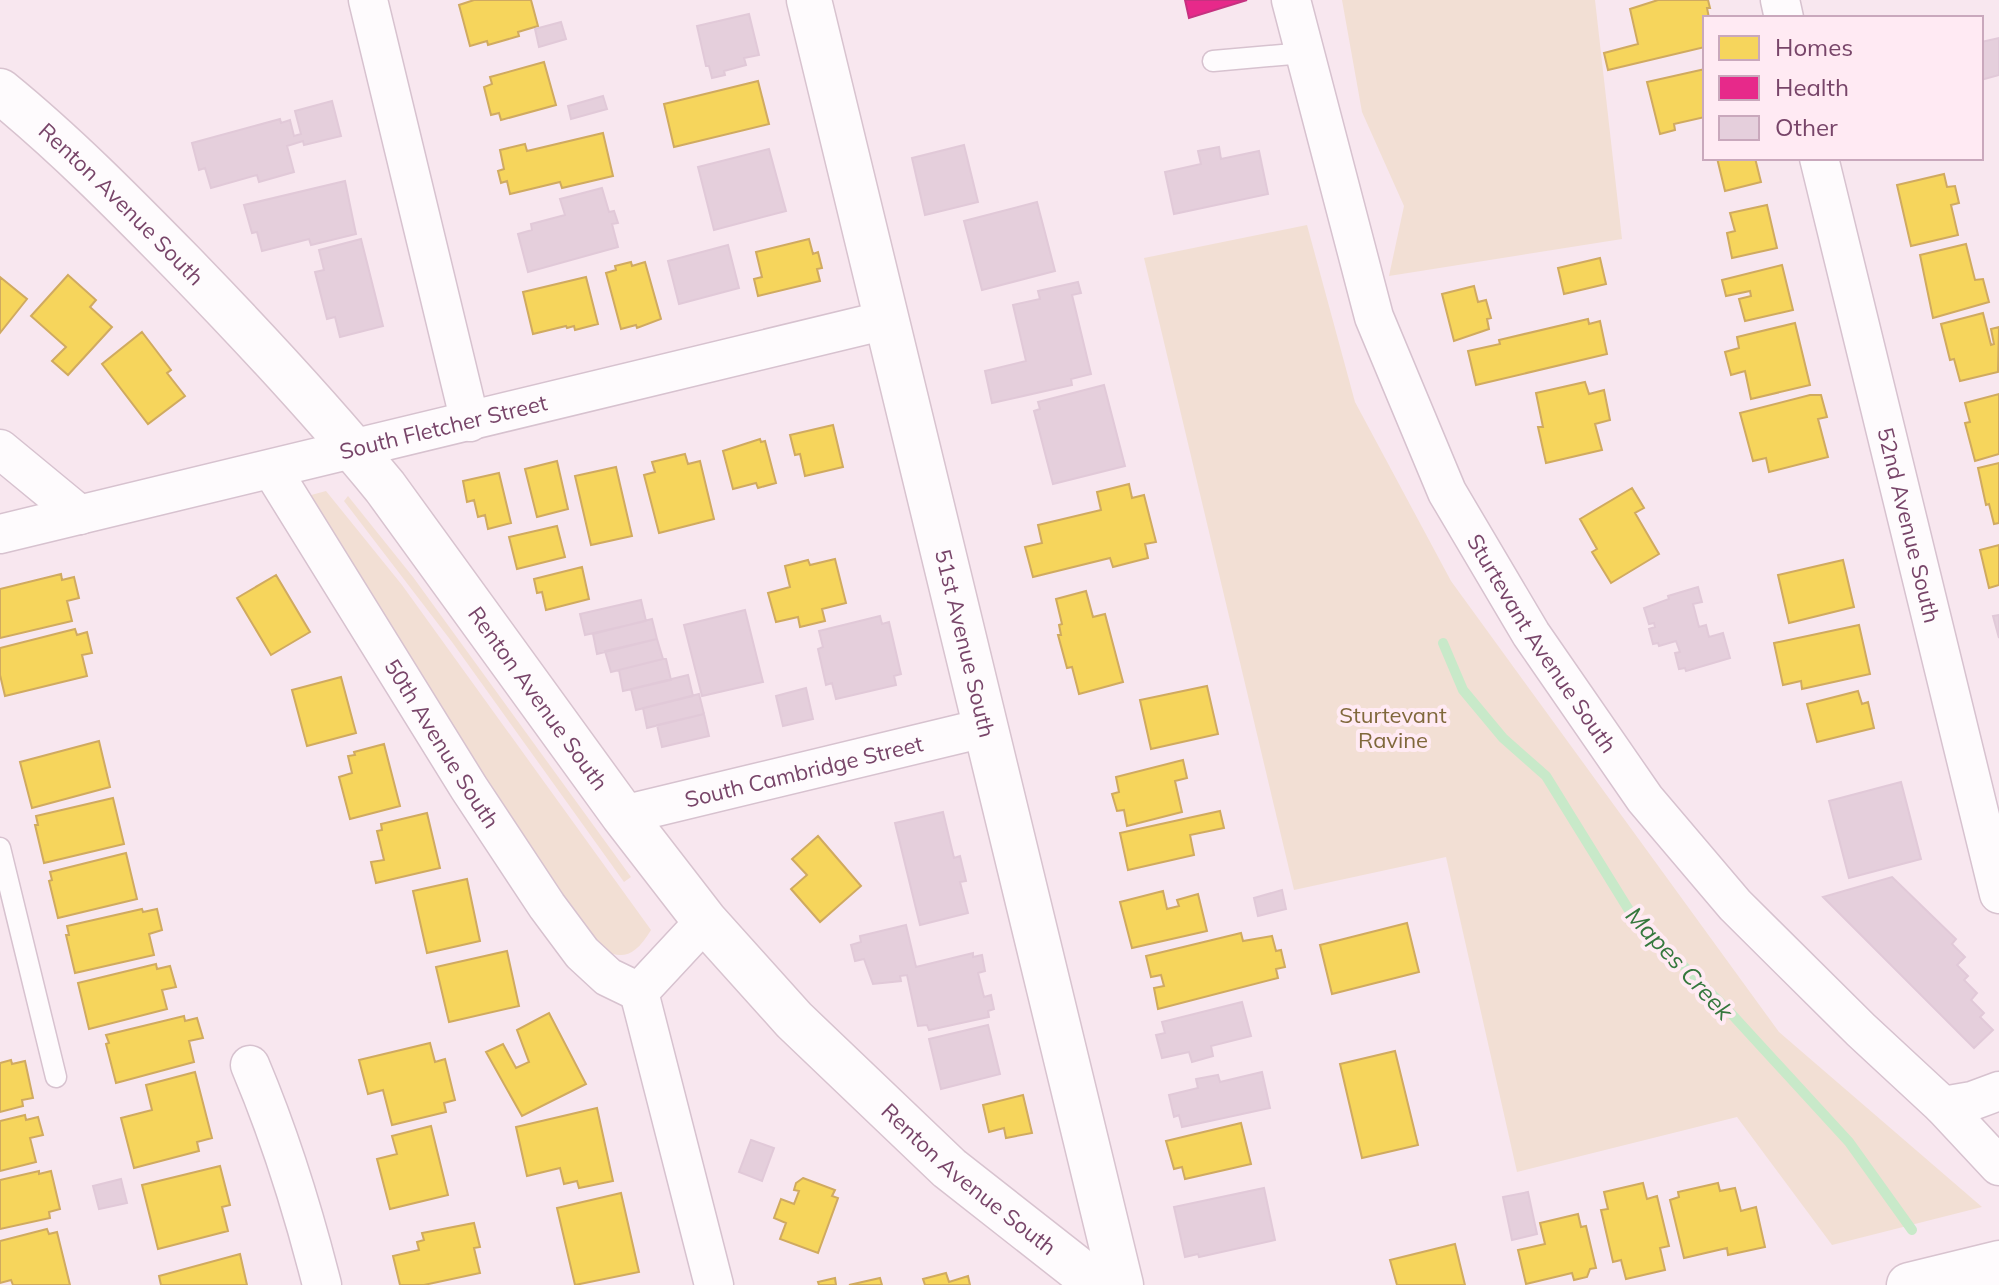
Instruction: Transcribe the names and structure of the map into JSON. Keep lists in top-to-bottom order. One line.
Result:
{"streets":{"main road":["Renton Avenue South","51st Avenue South"],"street":["South Fletcher Street","52nd Avenue South","Sturtevant Avenue South","50th Avenue South","South Cambridge Street"]},"crossings":[["Renton Avenue South","South Fletcher Street"],["Renton Avenue South","South Cambridge Street"],["South Fletcher Street","51st Avenue South"],["South Fletcher Street","50th Avenue South"],["51st Avenue South","South Cambridge Street"]],"water":["Mapes Creek"],"parks":["Sturtevant Ravine"],"legend":["Homes","Health","Other"]}
